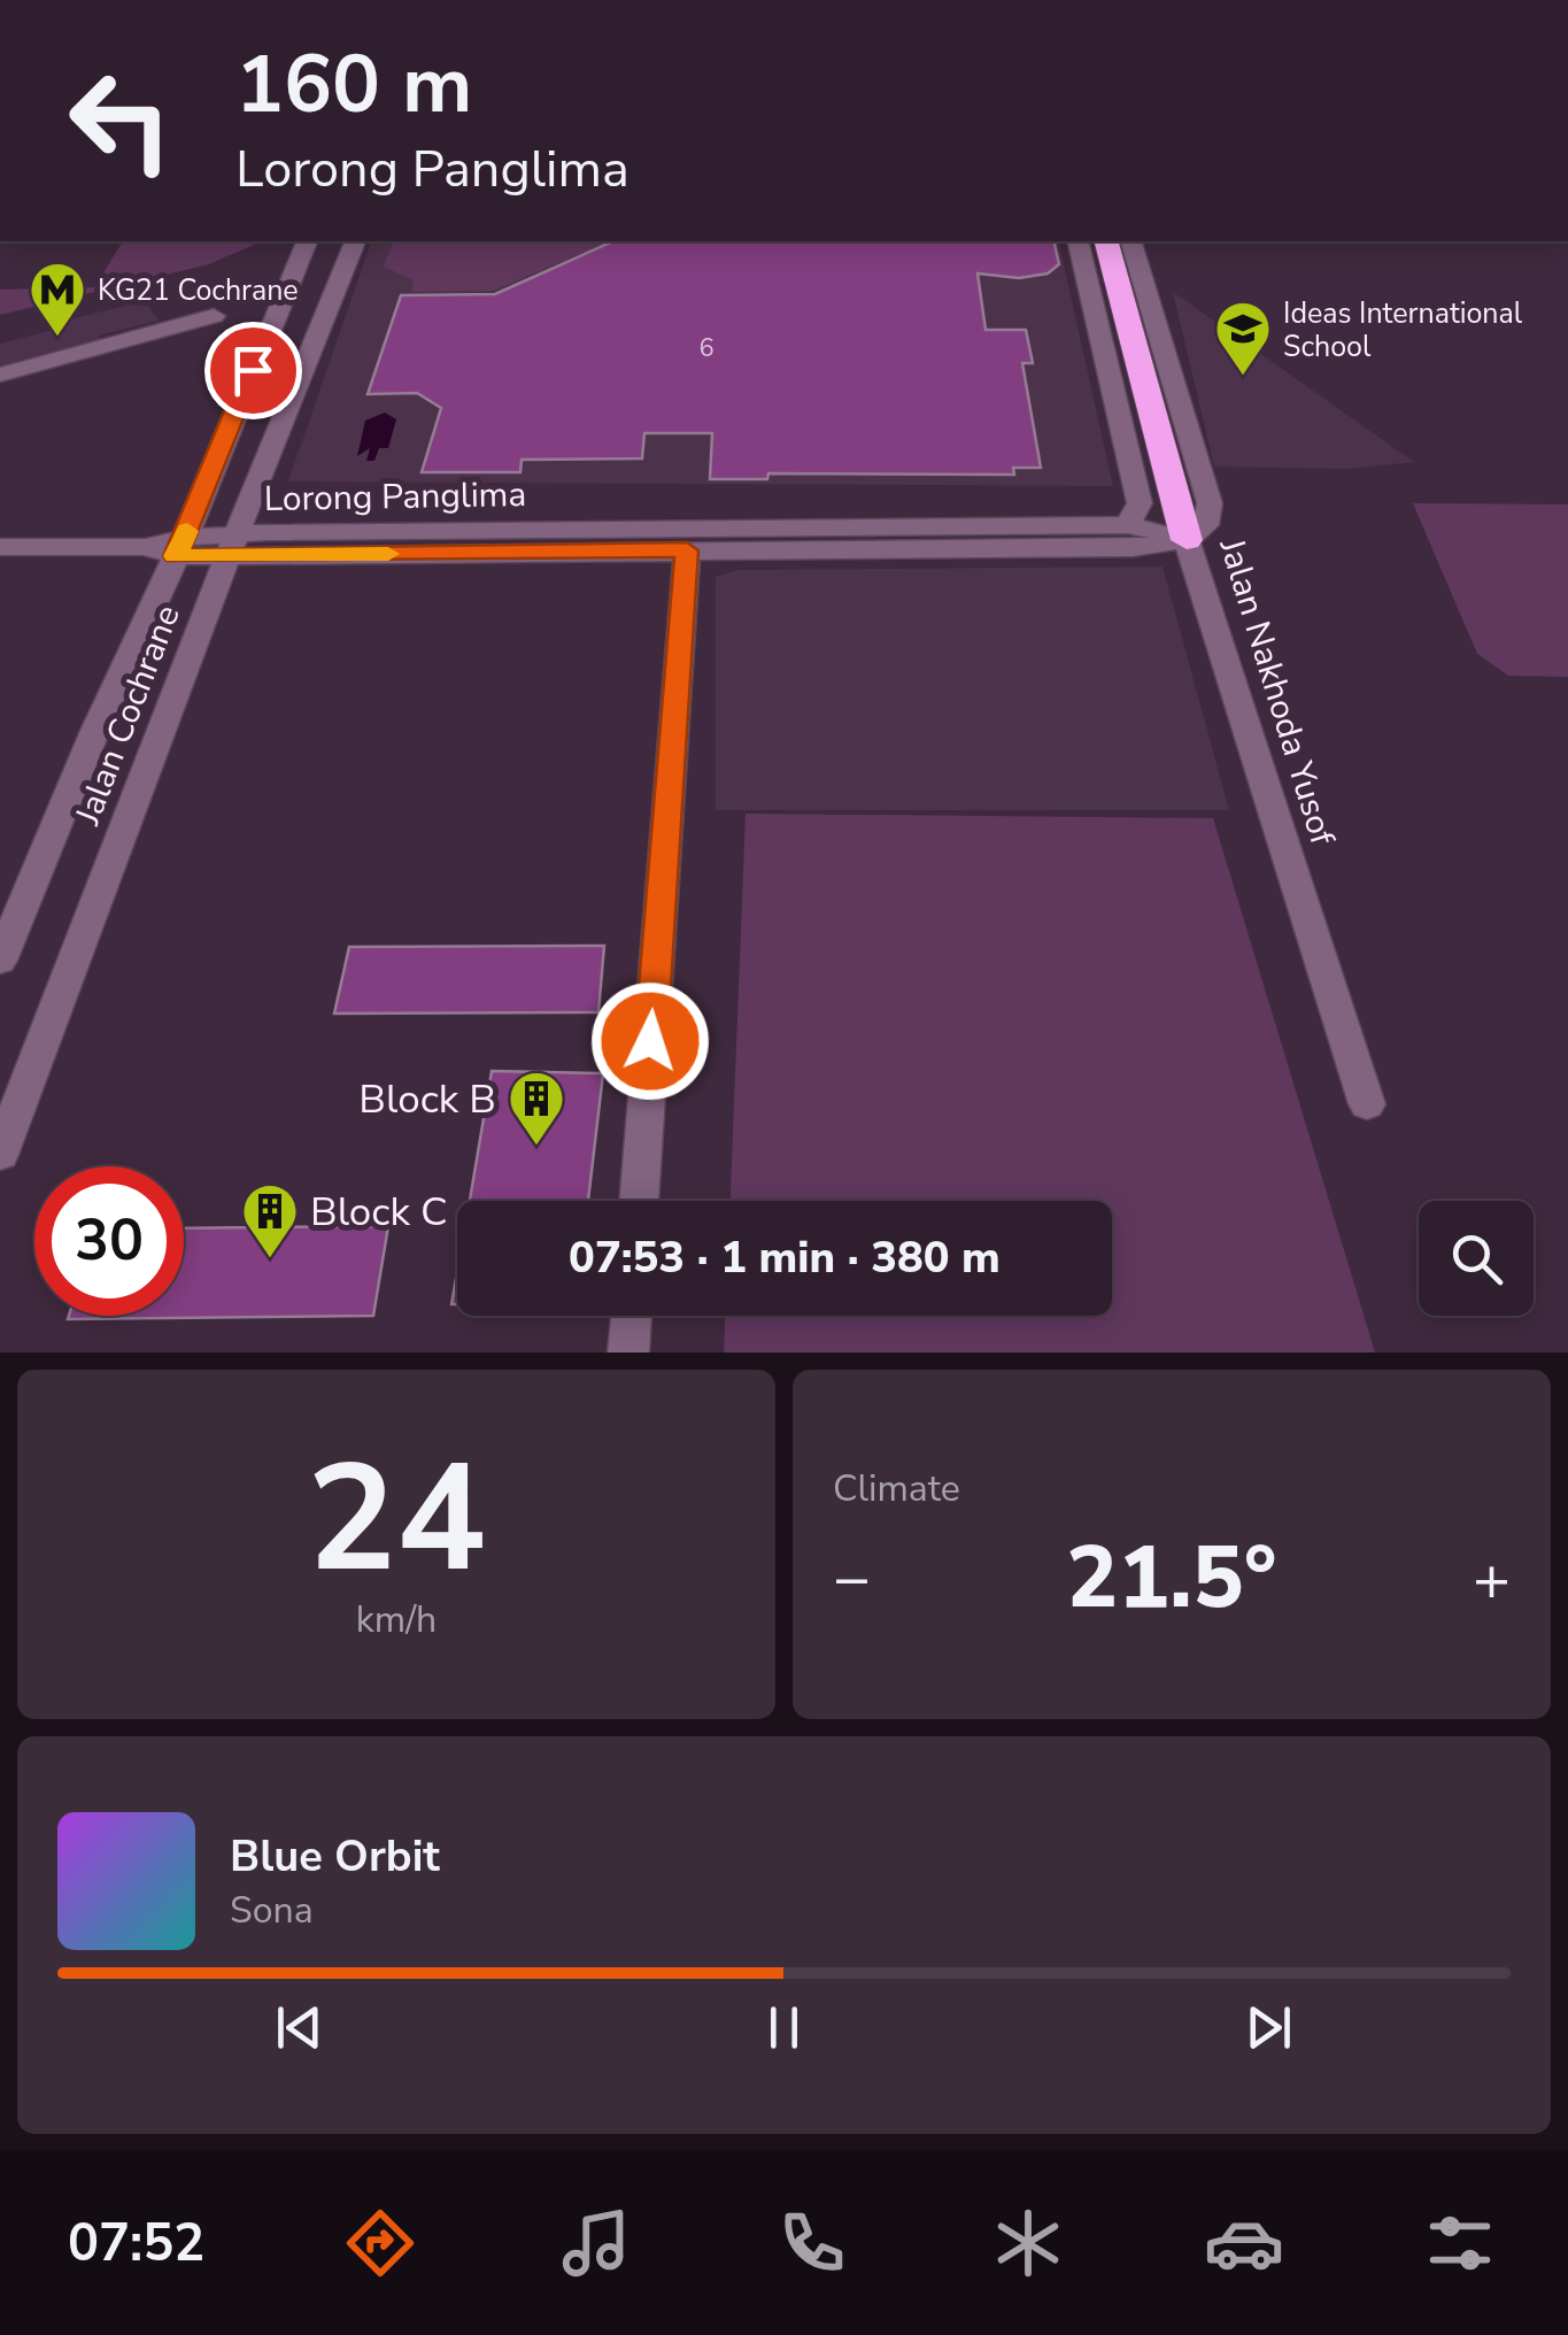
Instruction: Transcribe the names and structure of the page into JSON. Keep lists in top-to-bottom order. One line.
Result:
{"streets":{"street":["Lorong Panglima","Jalan Nakhoda Yusof","Jalan Cochrane"]},"crossings":[["Lorong Panglima","Jalan Nakhoda Yusof"],["Lorong Panglima","Jalan Cochrane"]],"places":{"metro station":["KG21 Cochrane"],"school or university":["Ideas International School"],"building":["Block B","Block C"]},"house_numbers":["6"],"page":{"turn":["160 m","Lorong Panglima"],"limit":"30","trip":"07:53 · 1 min · 380 m","tile":[["24","km/h"],"Climate"],"heat":["−","21.5°","+"],"song":["Blue Orbit","Sona"],"tabs":"07:52"}}
